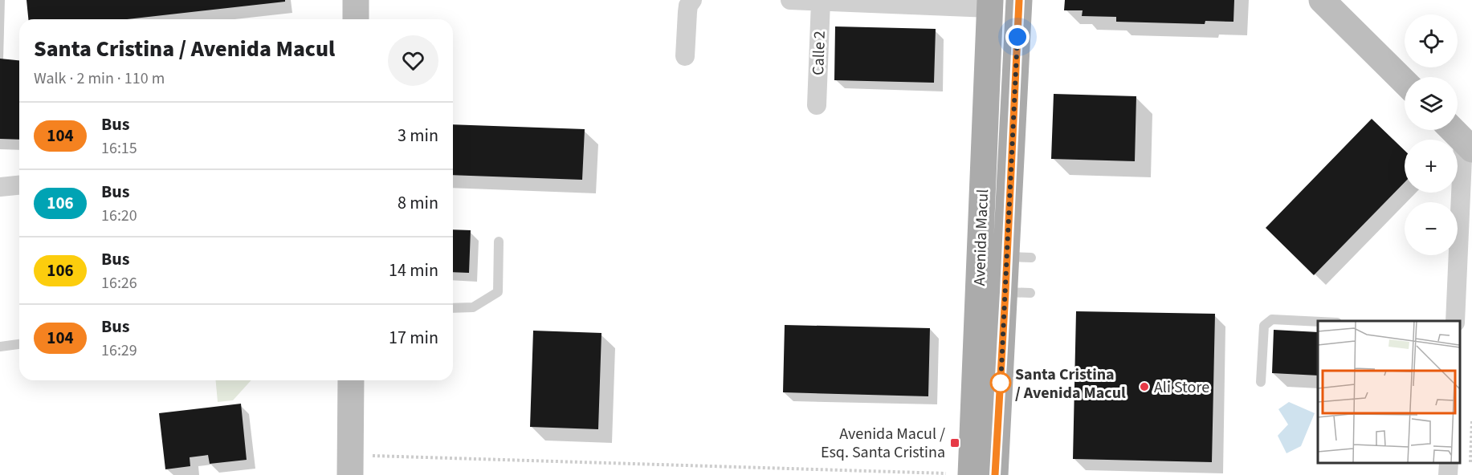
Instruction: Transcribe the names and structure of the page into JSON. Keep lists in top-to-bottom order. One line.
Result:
{"streets":{"main road":["Avenida Macul"],"street":["Calle 2"]},"places":{"other":["Santa Cristina / Avenida Macul","Ali Store"],"transit":["Avenida Macul / Esq. Santa Cristina"]},"lines":["bus line 104"],"page":{"map_buttons":["+","−"],"heading":["Santa Cristina / Avenida Macul","Walk · 2 min · 110 m"],"list":[{"mark":"104","name":"Bus","note":"16:15","value":"3 min"},{"mark":"106","name":"Bus","note":"16:20","value":"8 min"},{"mark":"106","name":"Bus","note":"16:26","value":"14 min"},{"mark":"104","name":"Bus","note":"16:29","value":"17 min"}]}}
